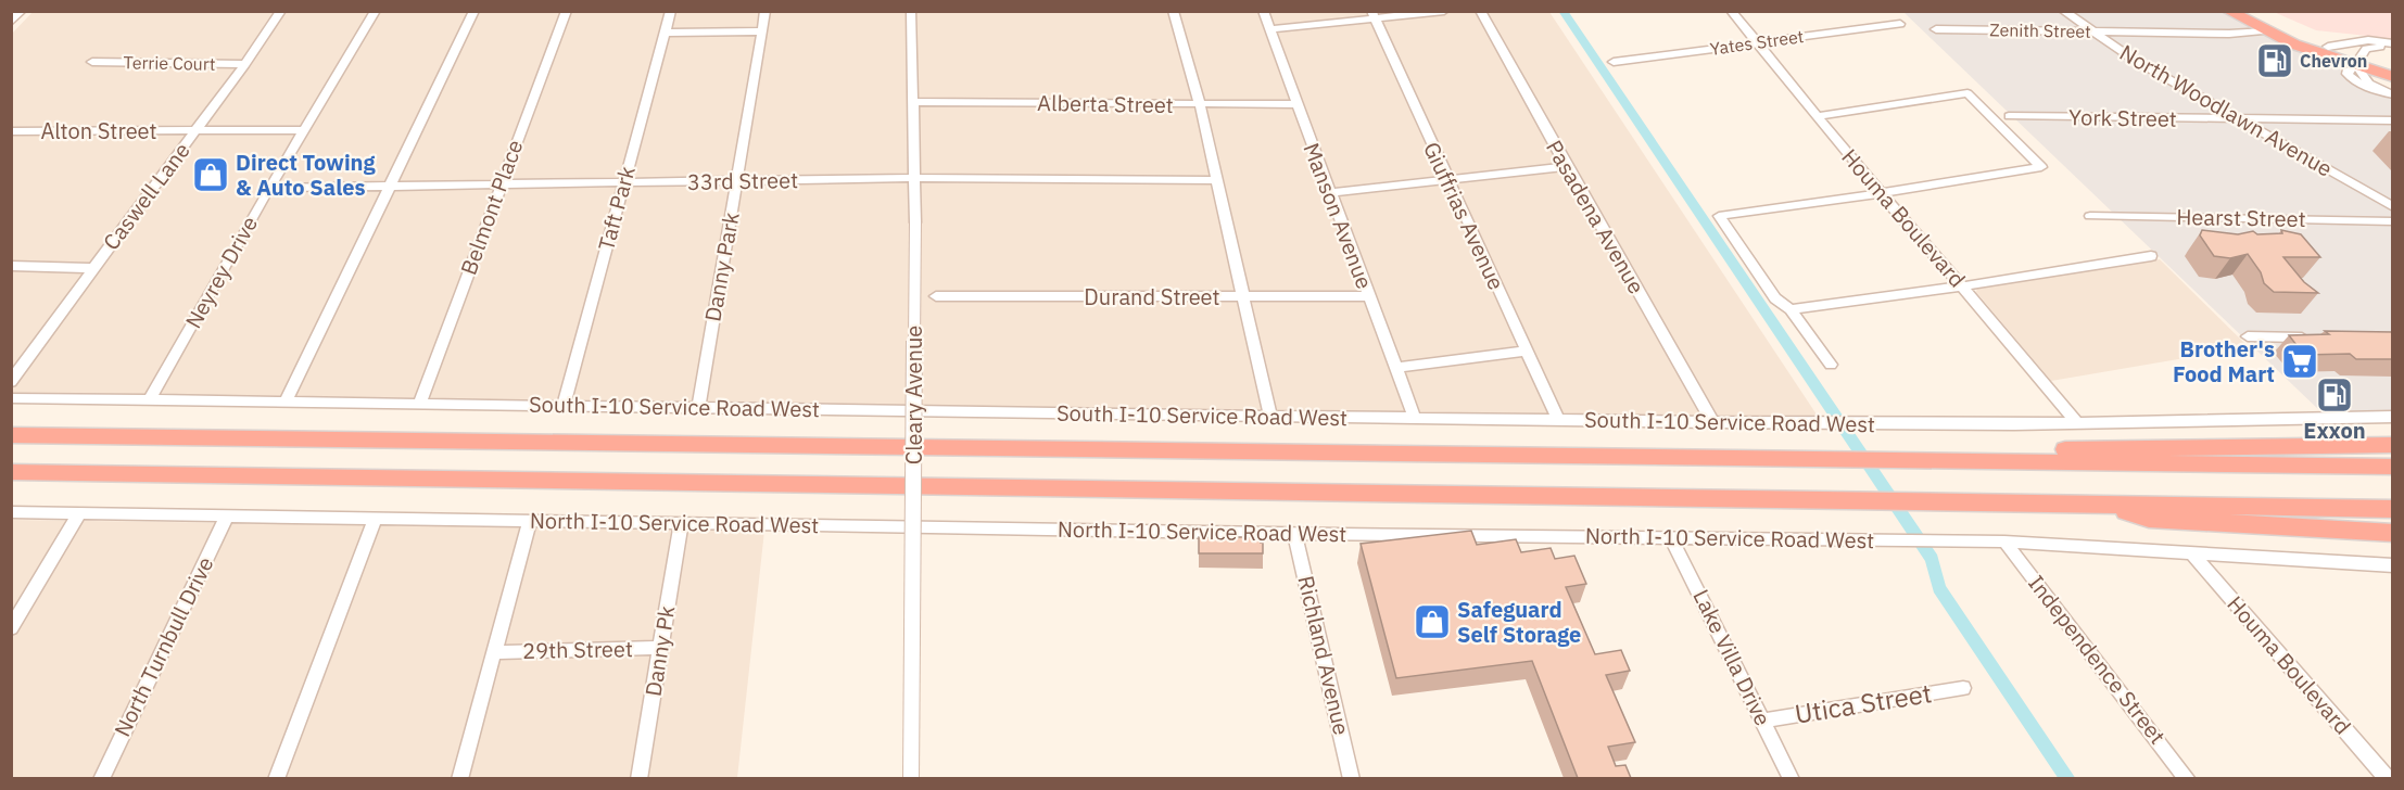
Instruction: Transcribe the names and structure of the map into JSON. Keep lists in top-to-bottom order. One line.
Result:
{"streets":{"street":["Zenith Street","Yates Street","Terrie Court","Alberta Street","North Woodlawn Avenue","York Street","Alton Street","33rd Street","Caswell Lane","Belmont Place","Taft Park","Manson Avenue","Giuffrias Avenue","Pasadena Avenue","Houma Boulevard","Hearst Street","Danny Park","Neyrey Drive","Durand Street","Cleary Avenue","South I-10 Service Road West","North I-10 Service Road West","North Turnbull Drive","29th Street","Danny Pk","Richland Avenue","Lake Villa Drive","Independence Street","Utica Street"]},"crossings":[["Zenith Street","North Woodlawn Avenue"],["Yates Street","Houma Boulevard"],["Terrie Court","Caswell Lane"],["Alberta Street","Manson Avenue"],["Alberta Street","Cleary Avenue"],["North Woodlawn Avenue","York Street"],["Alton Street","Caswell Lane"],["Alton Street","Neyrey Drive"],["33rd Street","Belmont Place"],["33rd Street","Taft Park"],["33rd Street","Danny Park"],["33rd Street","Neyrey Drive"],["33rd Street","Cleary Avenue"],["Belmont Place","South I-10 Service Road West"],["Taft Park","South I-10 Service Road West"],["Manson Avenue","Durand Street"],["Manson Avenue","South I-10 Service Road West"],["Giuffrias Avenue","South I-10 Service Road West"],["Pasadena Avenue","South I-10 Service Road West"],["Houma Boulevard","South I-10 Service Road West"],["Houma Boulevard","North I-10 Service Road West"],["Danny Park","South I-10 Service Road West"],["Neyrey Drive","South I-10 Service Road West"],["North I-10 Service Road West","North Turnbull Drive"],["North I-10 Service Road West","Danny Pk"],["North I-10 Service Road West","Richland Avenue"],["North I-10 Service Road West","Lake Villa Drive"],["North I-10 Service Road West","Independence Street"],["29th Street","Danny Pk"],["Lake Villa Drive","Utica Street"]],"places":{"fuel station":["Chevron","Exxon"],"shop":["Direct Towing & Auto Sales","Safeguard Self Storage"],"supermarket":["Brother's Food Mart"]}}
